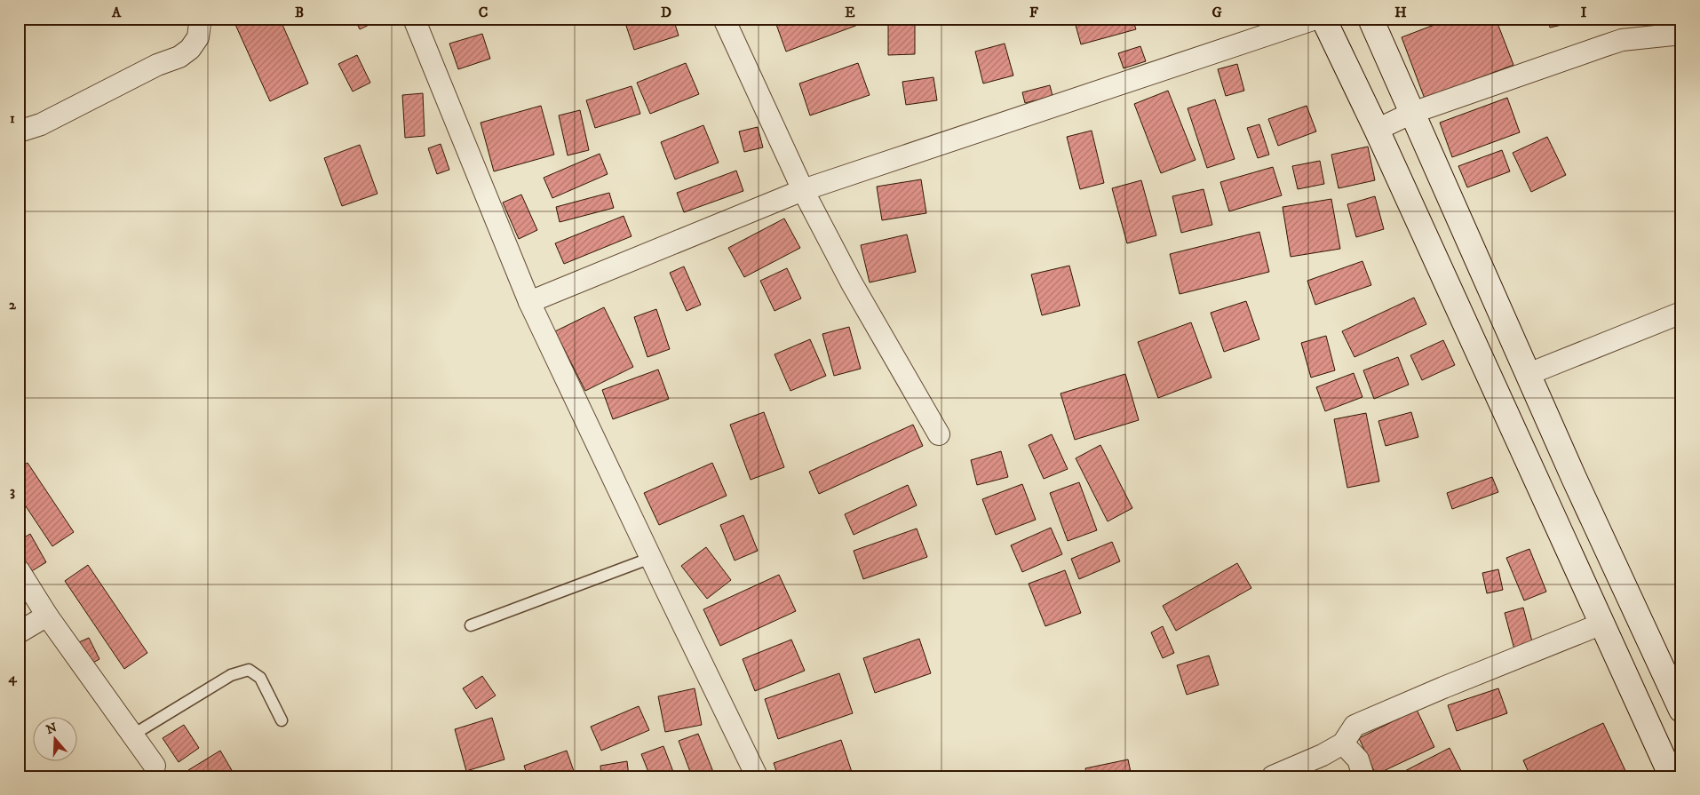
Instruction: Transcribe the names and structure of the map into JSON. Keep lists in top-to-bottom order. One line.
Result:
{"north":"top","grid":{"columns":["A","B","C","D","E","F","G","H","I"],"rows":["1","2","3","4"]}}
